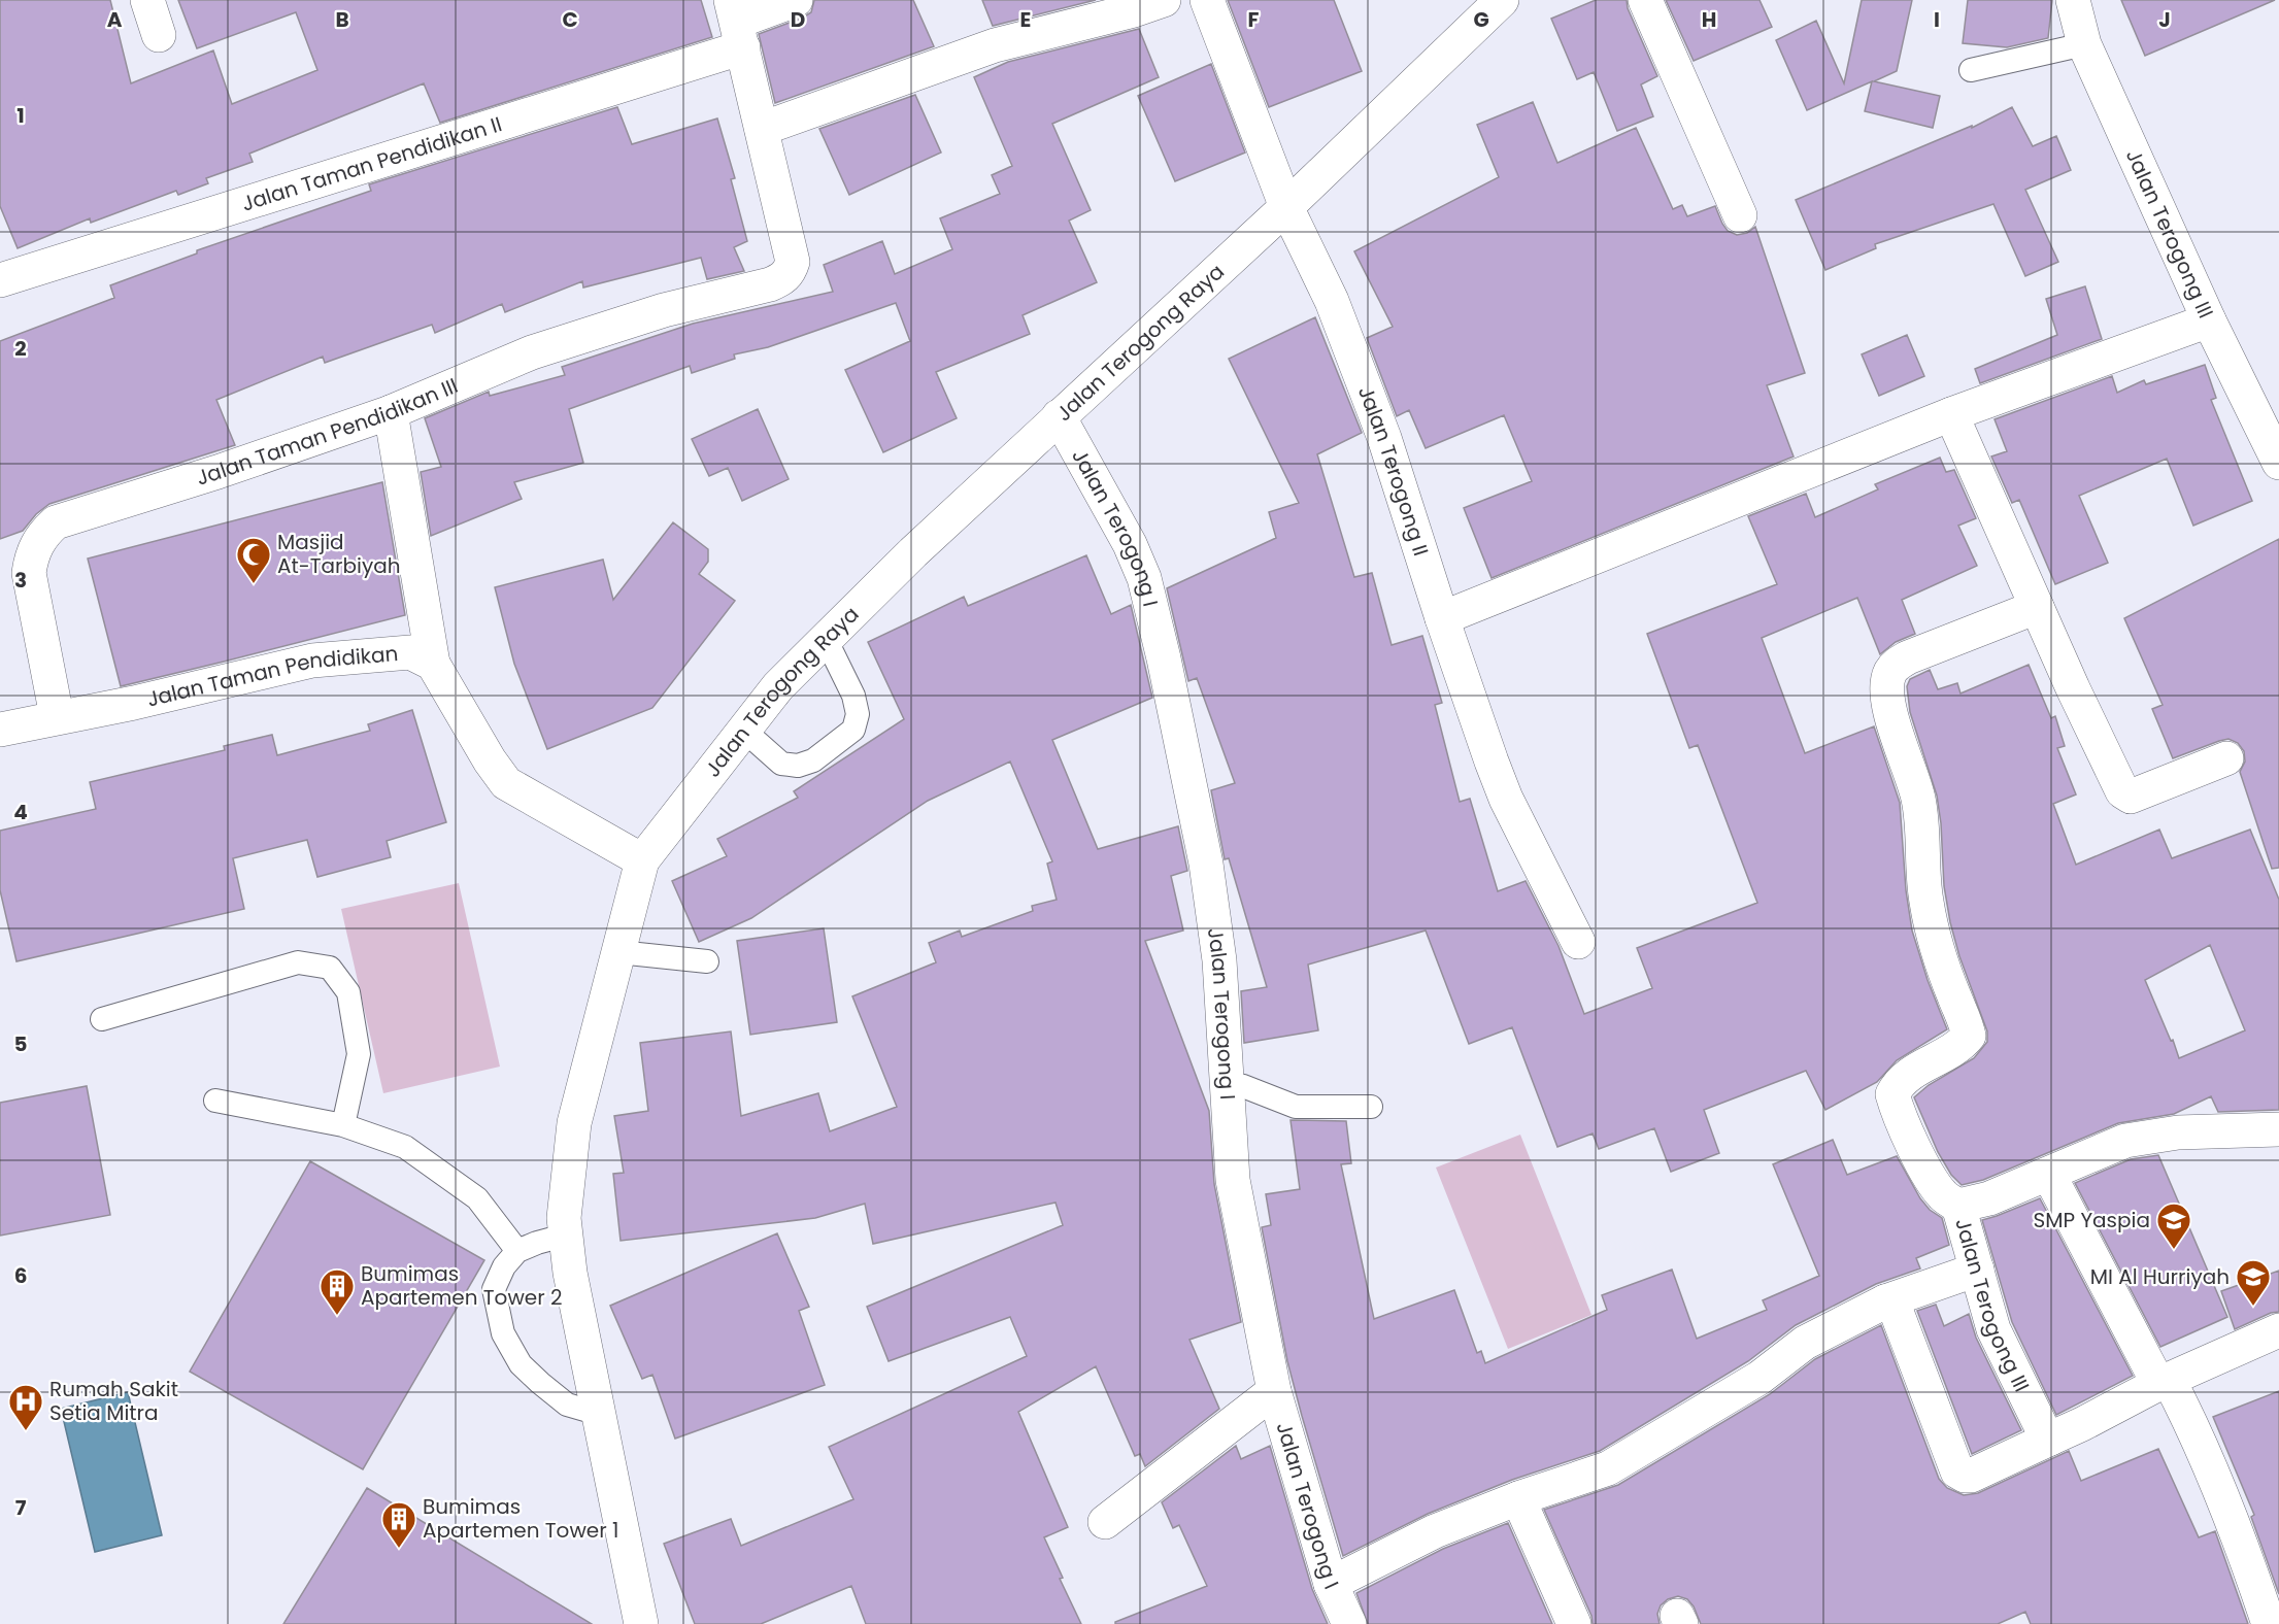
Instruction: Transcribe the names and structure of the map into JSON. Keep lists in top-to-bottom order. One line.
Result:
{"streets":{"street":["Jalan Taman Pendidikan II","Jalan Terogong III","Jalan Terogong Raya","Jalan Taman Pendidikan III","Jalan Terogong II","Jalan Terogong I","Jalan Taman Pendidikan"]},"crossings":[["Jalan Terogong Raya","Jalan Terogong II"],["Jalan Terogong Raya","Jalan Terogong I"],["Jalan Taman Pendidikan III","Jalan Taman Pendidikan"]],"places":{"mosque":["Masjid At-Tarbiyah"],"school or university":["SMP Yaspia","MI Al Hurriyah"],"building":["Bumimas Apartemen Tower 2","Bumimas Apartemen Tower 1"],"hospital":["Rumah Sakit Setia Mitra"]},"grid":{"columns":["A","B","C","D","E","F","G","H","I","J"],"rows":["1","2","3","4","5","6","7"]}}
